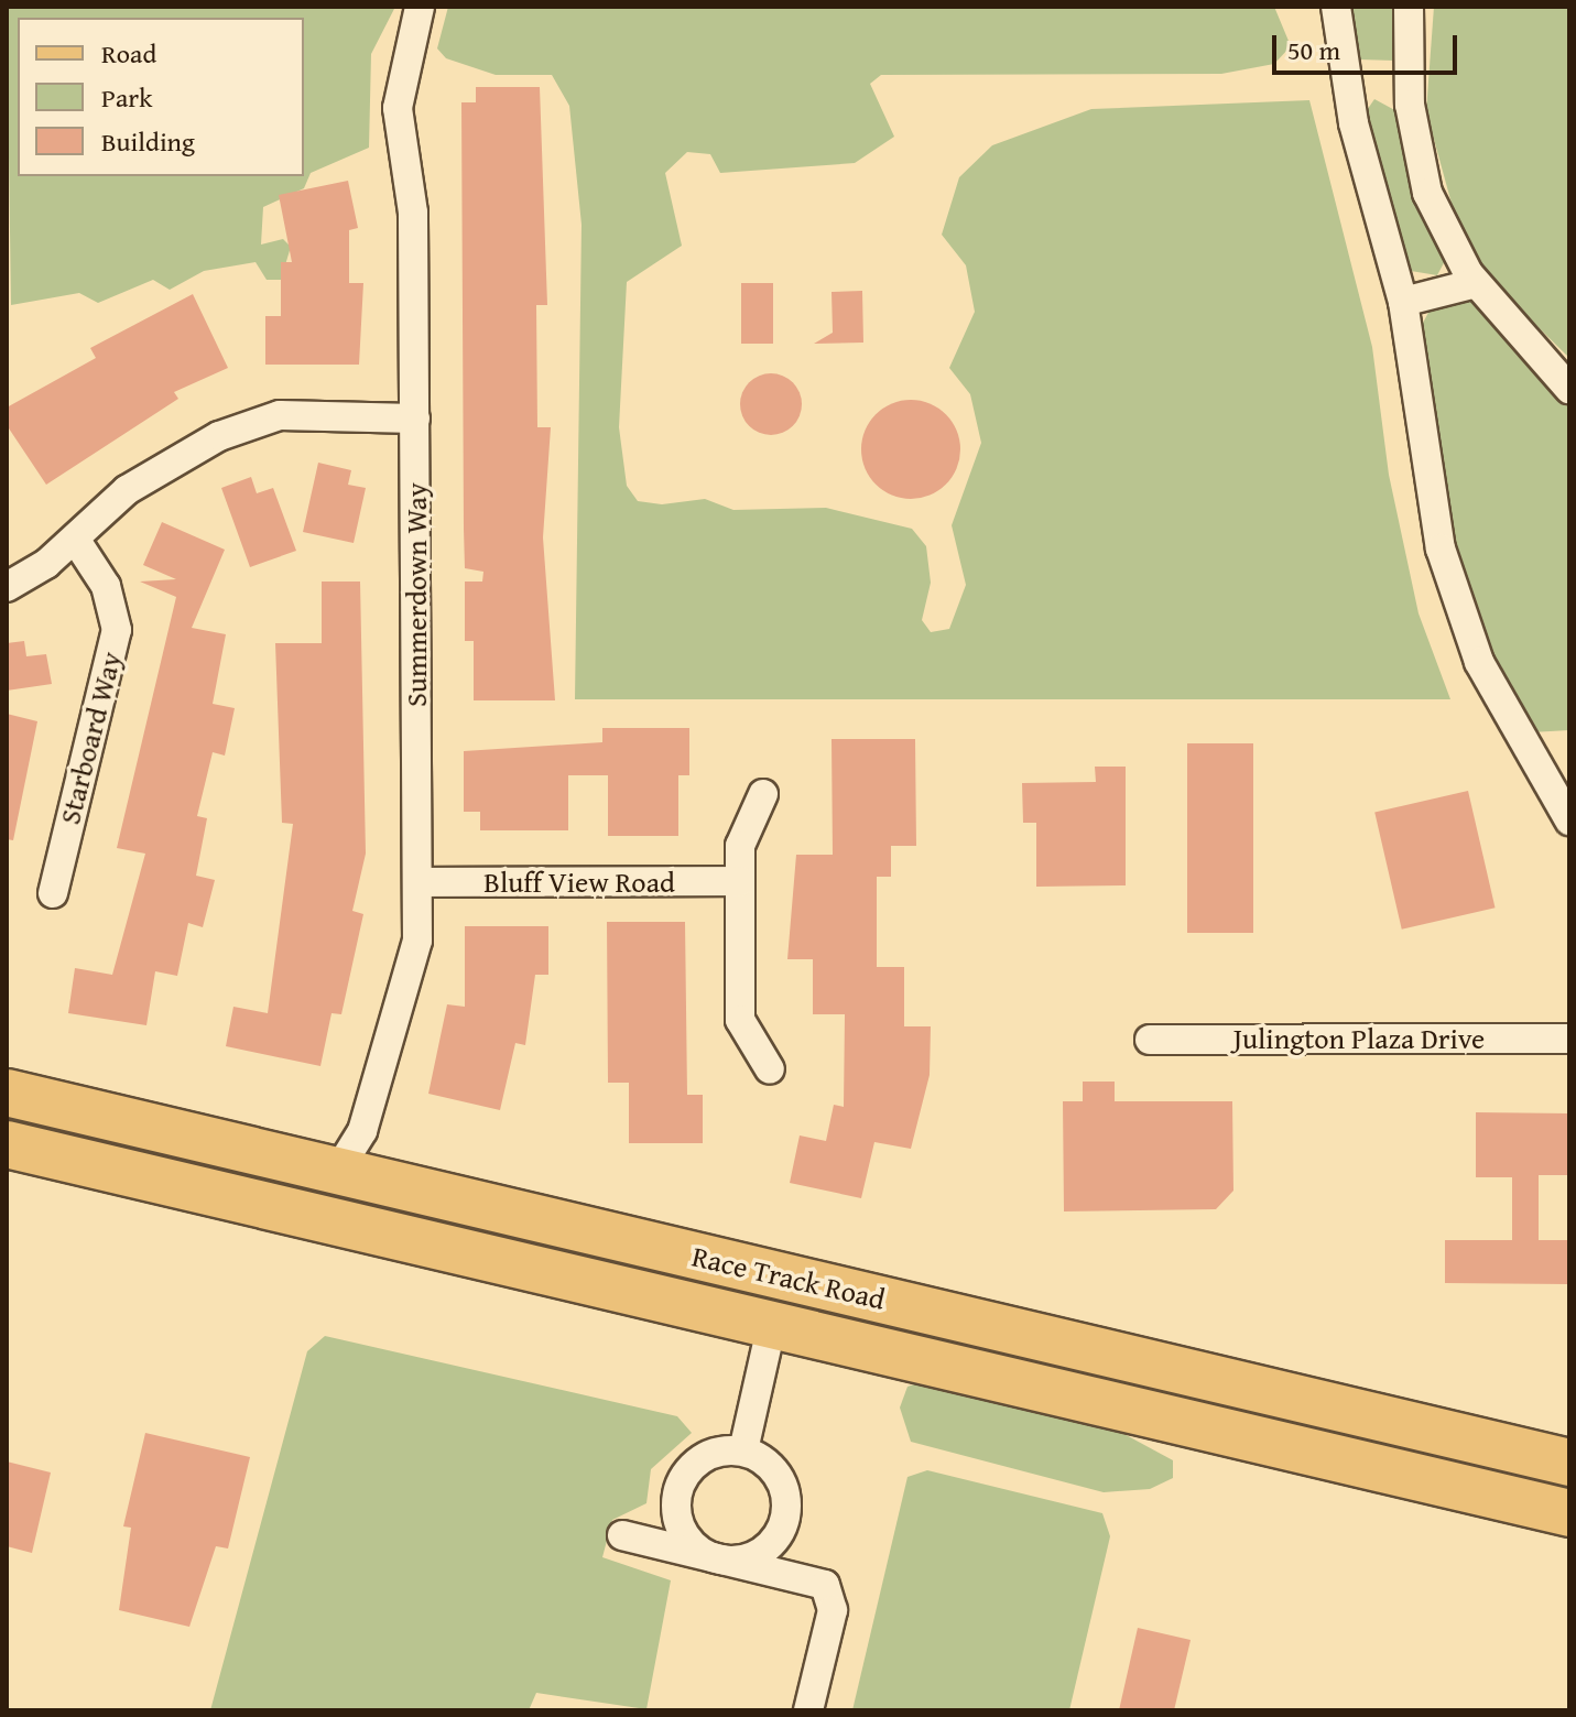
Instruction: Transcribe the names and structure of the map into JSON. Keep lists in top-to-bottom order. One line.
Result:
{"streets":{"main road":["Race Track Road"],"street":["Summerdown Way","Starboard Way","Bluff View Road","Julington Plaza Drive"]},"crossings":[["Summerdown Way","Bluff View Road"],["Summerdown Way","Race Track Road"]],"legend":["Road","Park","Building"],"scale_bar":"50 m"}
